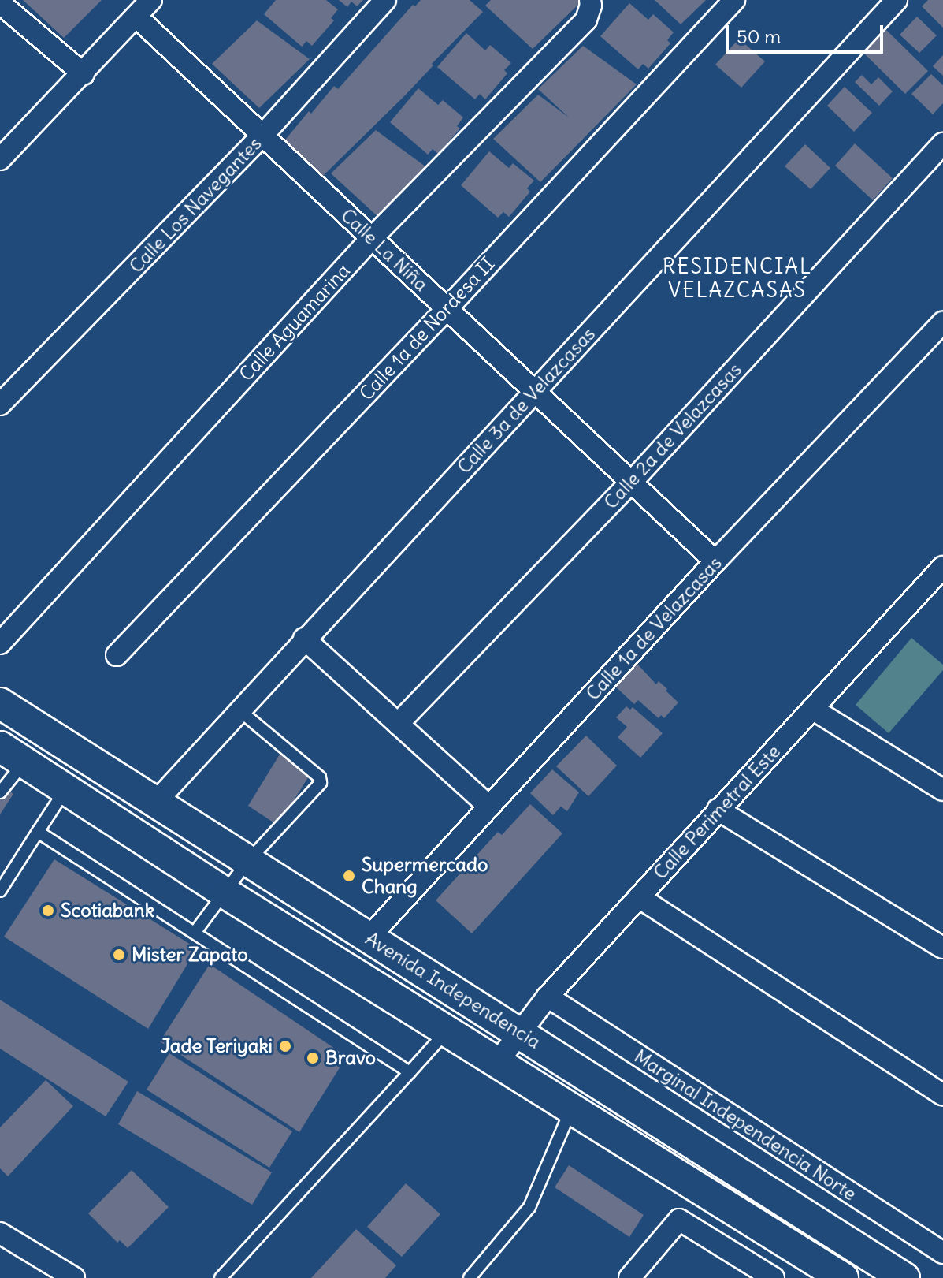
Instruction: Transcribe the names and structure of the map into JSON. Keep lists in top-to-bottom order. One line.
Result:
{"streets":{"main road":["Avenida Independencia"],"street":["Calle Los Navegantes","Calle La Niña","Calle Aguamarina","Calle 1a de Nordesa II","Calle 3a de Velazcasas","Calle 2a de Velazcasas","Calle 1a de Velazcasas","Calle Perimetral Este","Marginal Independencia Norte"]},"crossings":[["Calle Los Navegantes","Calle La Niña"],["Calle La Niña","Calle Aguamarina"],["Calle La Niña","Calle 1a de Nordesa II"],["Calle La Niña","Calle 3a de Velazcasas"],["Calle La Niña","Calle 2a de Velazcasas"],["Calle La Niña","Calle 1a de Velazcasas"],["Calle 3a de Velazcasas","Avenida Independencia"],["Calle 1a de Velazcasas","Avenida Independencia"],["Calle Perimetral Este","Avenida Independencia"],["Calle Perimetral Este","Marginal Independencia Norte"]],"districts":["RESIDENCIAL VELAZCASAS"],"places":["Supermercado Chang","Scotiabank","Mister Zapato","Jade Teriyaki","Bravo"],"scale_bar":"50 m"}
